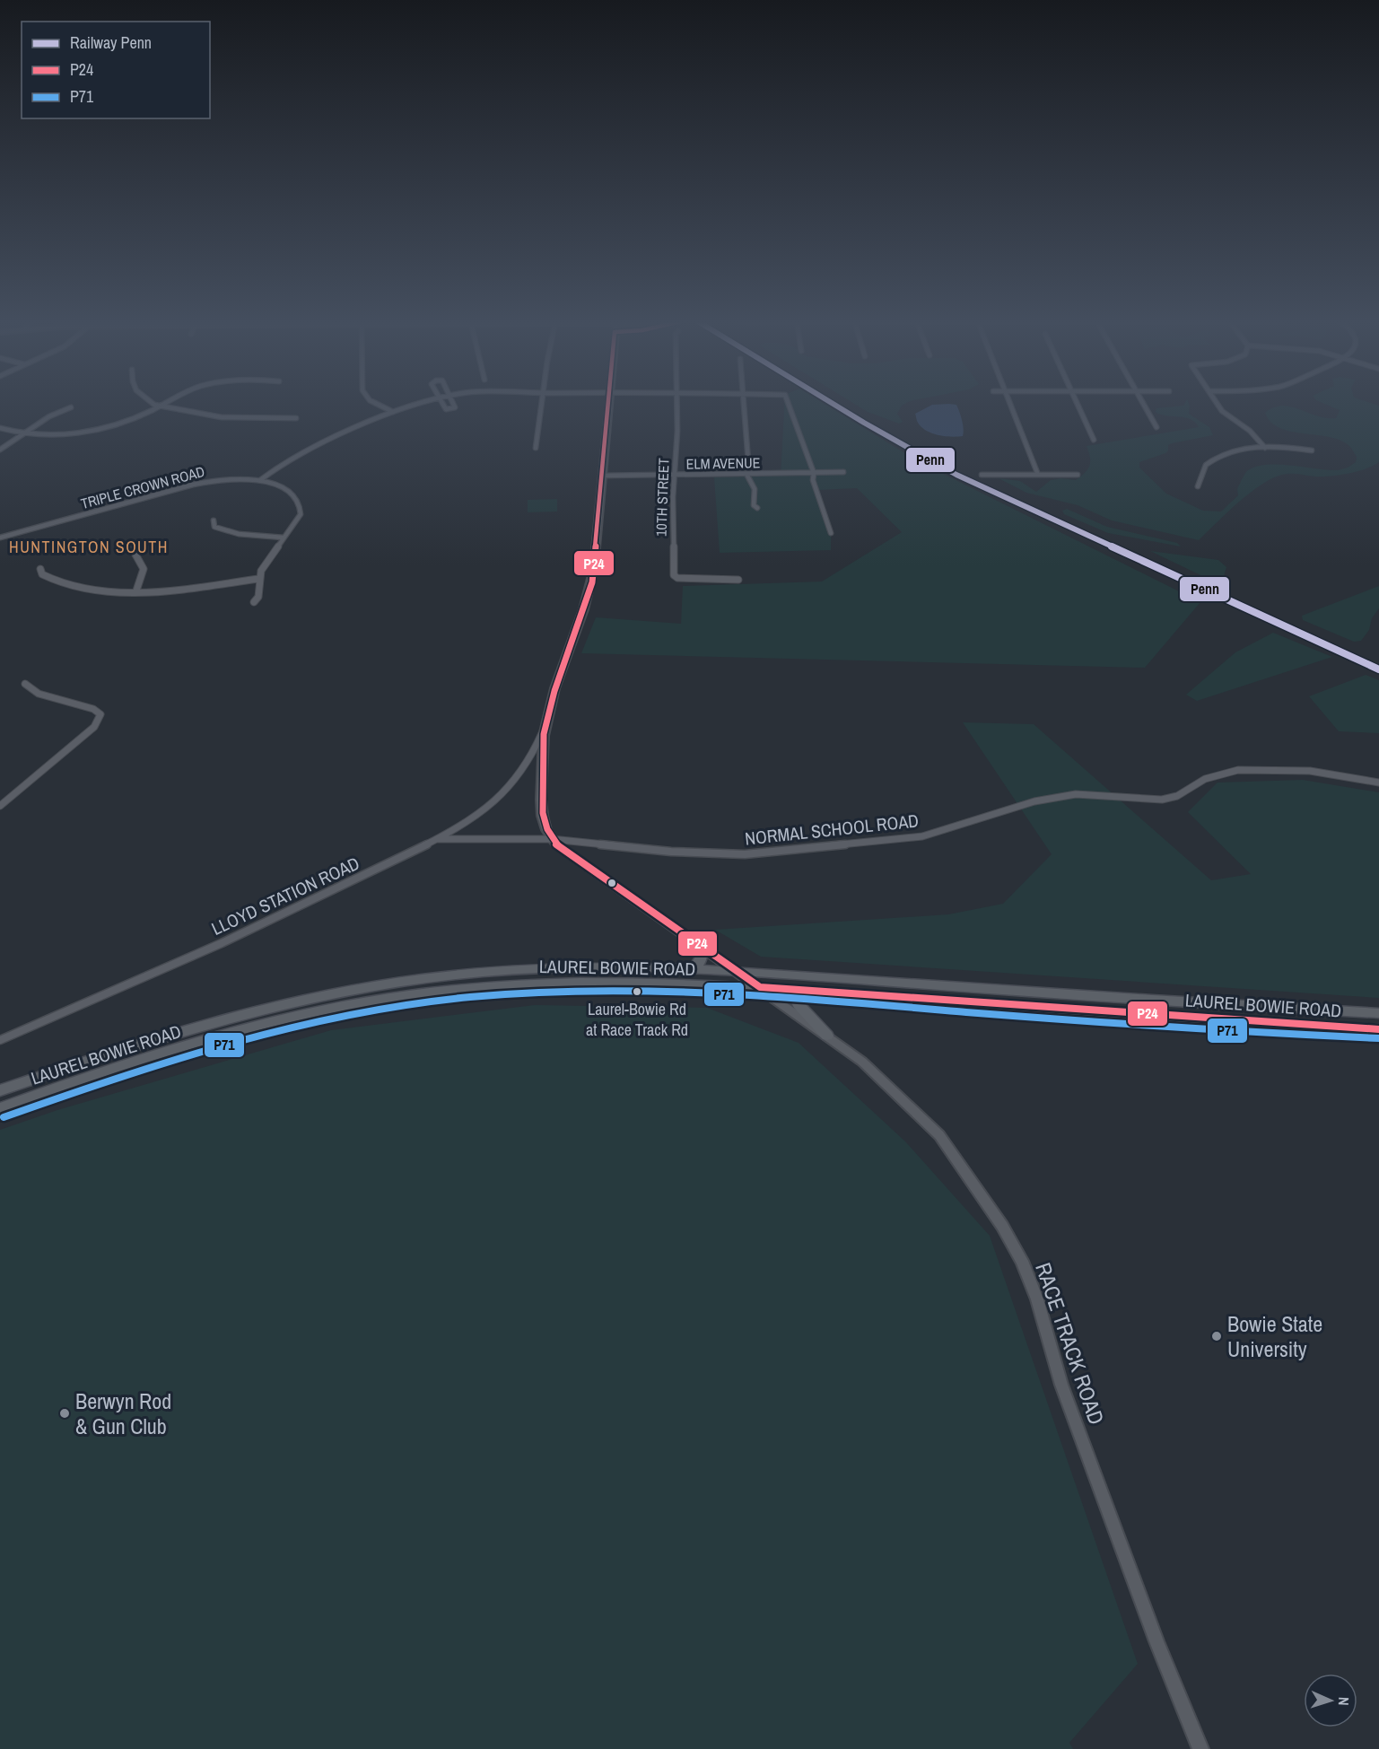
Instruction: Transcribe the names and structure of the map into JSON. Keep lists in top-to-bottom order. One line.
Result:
{"streets":{"main road":["LAUREL BOWIE ROAD"],"street":["ELM AVENUE","TRIPLE CROWN ROAD","10TH STREET","NORMAL SCHOOL ROAD","LLOYD STATION ROAD","RACE TRACK ROAD"]},"crossings":[["ELM AVENUE","10TH STREET"],["NORMAL SCHOOL ROAD","LLOYD STATION ROAD"],["NORMAL SCHOOL ROAD","RACE TRACK ROAD"],["LAUREL BOWIE ROAD","RACE TRACK ROAD"]],"districts":["HUNTINGTON SOUTH"],"places":["Laurel-Bowie Rd at Race Track Rd","Bowie State University","Berwyn Rod & Gun Club"],"lines":["rail line Penn","transit line P24","transit line P71"],"legend":["Railway Penn","P24","P71"],"north":"right"}
